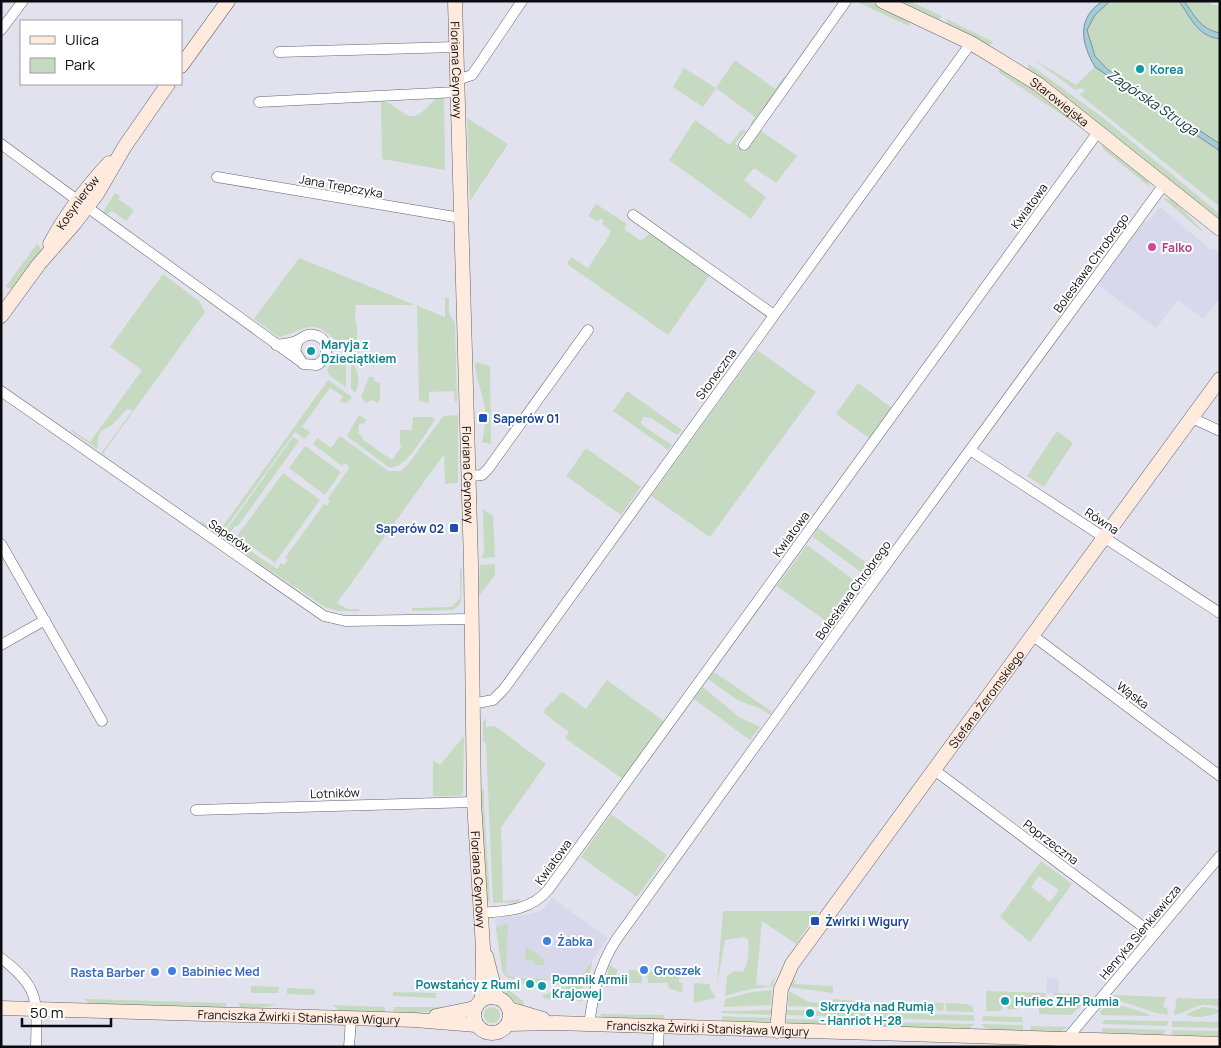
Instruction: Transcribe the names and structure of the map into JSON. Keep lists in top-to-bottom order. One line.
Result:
{"streets":{"street":["Floriana Ceynowy","Starowiejska","Jana Trepczyka","Kosynierów","Kwiatowa","Bolesława Chrobrego","Słoneczna","Równa","Saperów","Wąska","Stefana Żeromskiego","Lotników","Poprzeczna","Henryka Sienkiewicza","Franciszka Żwirki i Stanisława Wigury"]},"crossings":[["Floriana Ceynowy","Jana Trepczyka"],["Floriana Ceynowy","Kwiatowa"],["Floriana Ceynowy","Słoneczna"],["Floriana Ceynowy","Saperów"],["Floriana Ceynowy","Lotników"],["Floriana Ceynowy","Franciszka Żwirki i Stanisława Wigury"],["Starowiejska","Kwiatowa"],["Starowiejska","Bolesława Chrobrego"],["Starowiejska","Słoneczna"],["Bolesława Chrobrego","Równa"],["Bolesława Chrobrego","Franciszka Żwirki i Stanisława Wigury"],["Równa","Stefana Żeromskiego"],["Wąska","Stefana Żeromskiego"],["Stefana Żeromskiego","Poprzeczna"],["Stefana Żeromskiego","Franciszka Żwirki i Stanisława Wigury"],["Poprzeczna","Henryka Sienkiewicza"],["Henryka Sienkiewicza","Franciszka Żwirki i Stanisława Wigury"]],"water":["Zagórska Struga"],"places":{"other":["Korea","Falko","Maryja z Dzieciątkiem","Żabka","Groszek","Babiniec Med","Rasta Barber","Powstańcy z Rumi","Pomnik Armii Krajowej","Hufiec ZHP Rumia","Skrzydła nad Rumią - Hanriot H-28"],"transit":["Saperów 01","Saperów 02","Żwirki i Wigury"]},"legend":["Ulica","Park"],"scale_bar":"50 m"}
